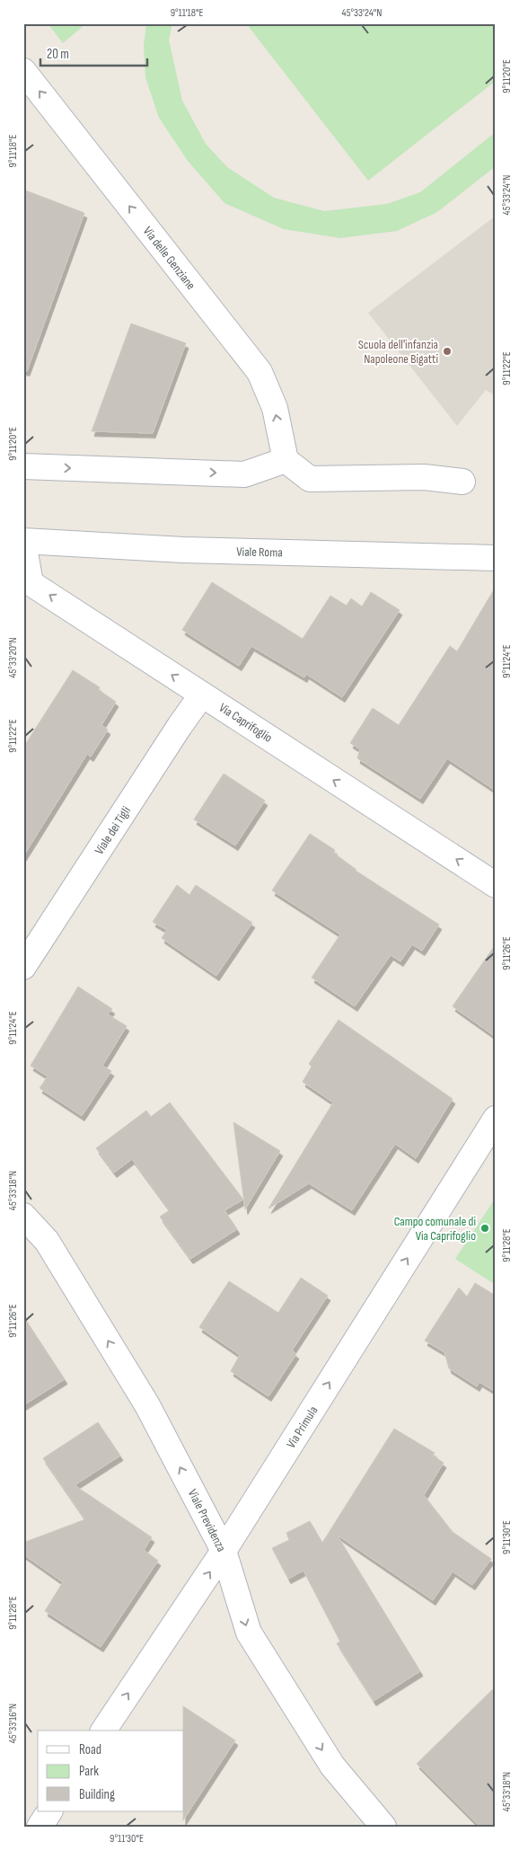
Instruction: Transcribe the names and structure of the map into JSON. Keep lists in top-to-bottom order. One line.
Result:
{"streets":{"street":["Via delle Genziane","Viale Roma","Via Caprifoglio","Viale dei Tigli","Via Primula","Viale Previdenza"]},"crossings":[["Viale Roma","Via Caprifoglio"],["Via Caprifoglio","Viale dei Tigli"],["Via Primula","Viale Previdenza"]],"one_way":["Via delle Genziane","Via Caprifoglio","Via Primula"],"places":["Scuola dell'infanzia Napoleone Bigatti","Campo comunale di Via Caprifoglio"],"legend":["Road","Park","Building"],"scale_bar":"20 m","coordinates":["9°11'18\"E","45°33'24\"N","9°11'20\"E","9°11'22\"E","45°33'20\"N","9°11'24\"E","9°11'26\"E","45°33'18\"N","9°11'28\"E","9°11'30\"E","45°33'16\"N"]}
